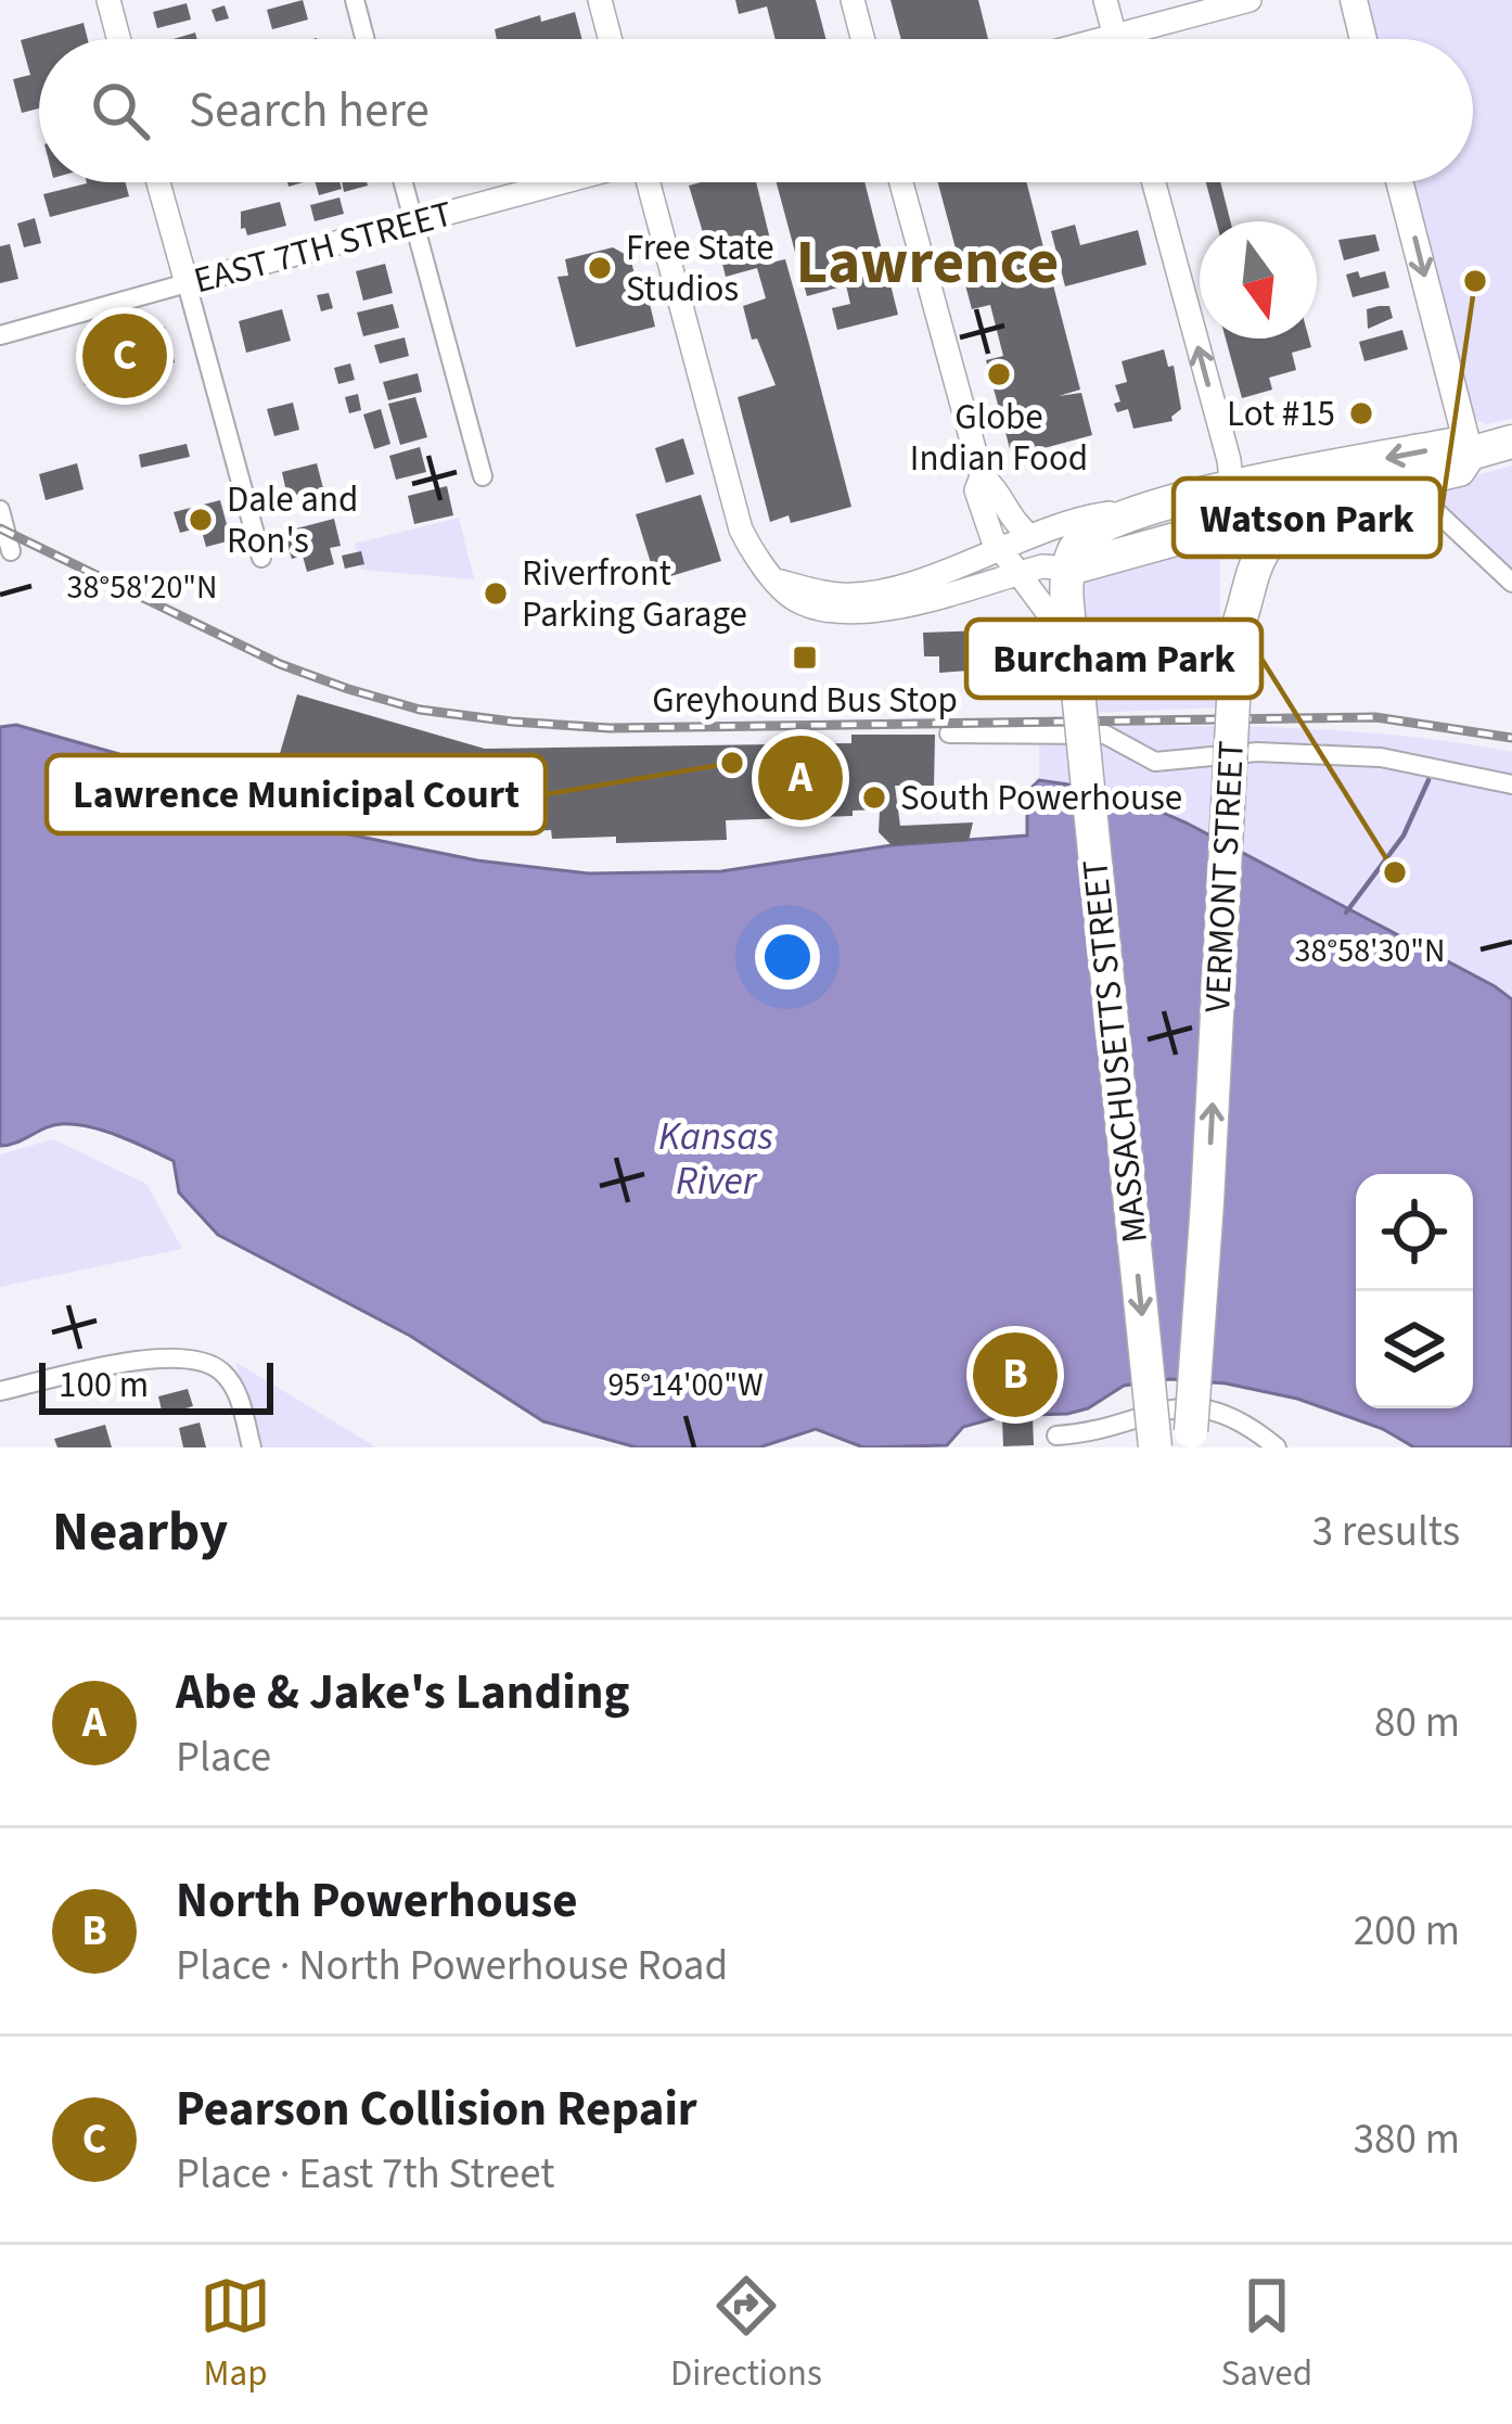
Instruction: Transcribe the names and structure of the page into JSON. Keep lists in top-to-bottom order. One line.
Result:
{"streets":{"highway":["VERMONT STREET","MASSACHUSETTS STREET"],"street":["EAST 7TH STREET"]},"one_way":["VERMONT STREET","MASSACHUSETTS STREET"],"districts":["Lawrence"],"water":["Kansas River"],"places":{"other":["Free State Studios","Watson Park","Globe Indian Food","Lot #15","Dale and Ron's","Riverfront Parking Garage","Lawrence Municipal Court","South Powerhouse","Burcham Park"],"transit":["Greyhound Bus Stop"]},"scale_bar":"100 m","north":"bottom","page":{"search":"Search here","pins":["C","A","B"],"scale":"100 m","heading":["Nearby","3 results"],"list":[{"mark":"A","name":"Abe & Jake's Landing","note":"Place","value":"80 m"},{"mark":"B","name":"North Powerhouse","note":"Place · North Powerhouse Road","value":"200 m"},{"mark":"C","name":"Pearson Collision Repair","note":"Place · East 7th Street","value":"380 m"}],"nav":["Map","Directions","Saved"]},"coordinates":["38°58'20\"N","38°58'30\"N","95°14'00\"W"]}
